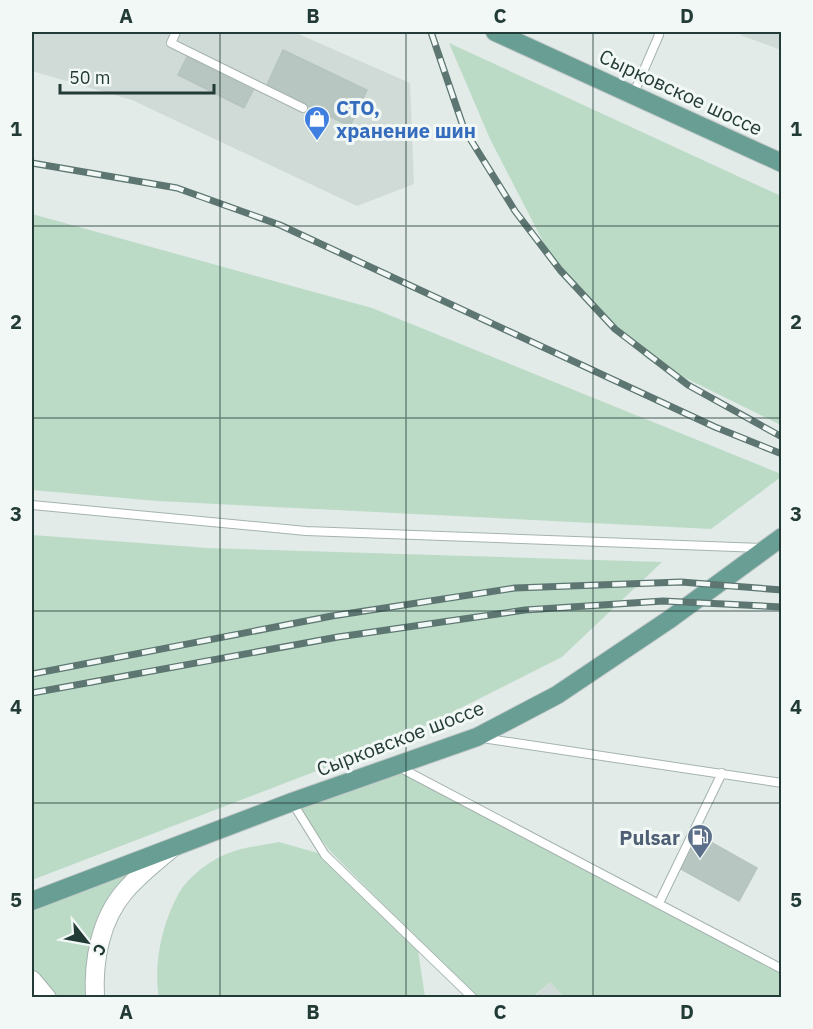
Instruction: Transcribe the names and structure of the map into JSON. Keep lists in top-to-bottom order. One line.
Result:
{"streets":{"main road":["Сырковское шоссе"]},"places":{"shop":["СТО, хранение шин"],"fuel station":["Pulsar"]},"scale_bar":"50 m","north":"bottom right","grid":{"columns":["A","B","C","D"],"rows":["1","2","3","4","5"]}}
